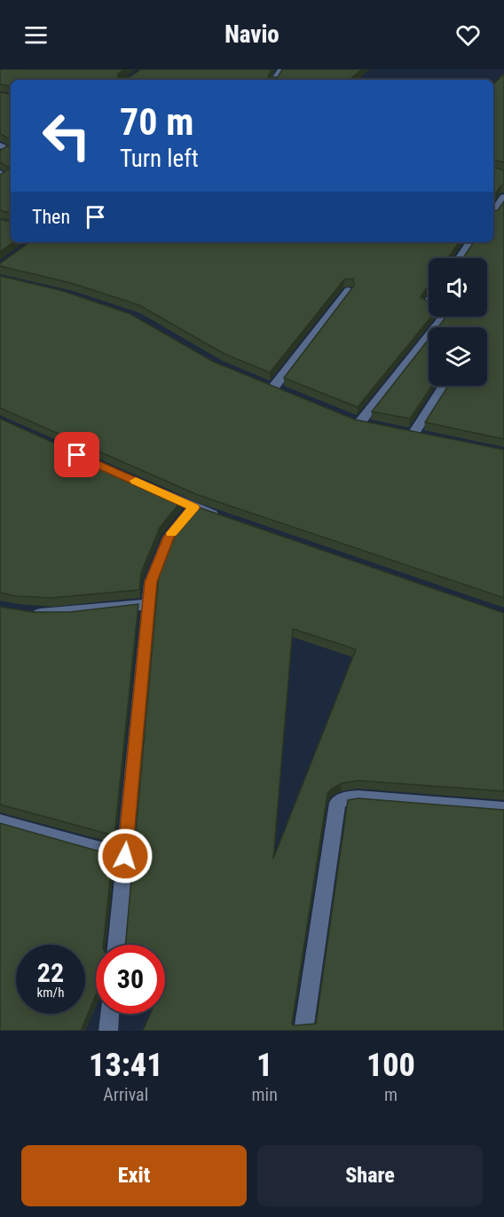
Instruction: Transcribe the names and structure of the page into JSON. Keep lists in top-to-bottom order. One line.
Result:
{"page":{"header":"Navio","turn":["70 m","Turn left"],"then":"Then","speed":"22 km/h","limit":"30","eta":["13:41","Arrival","1","min","100","m"],"buttons":["Exit","Share"]}}
